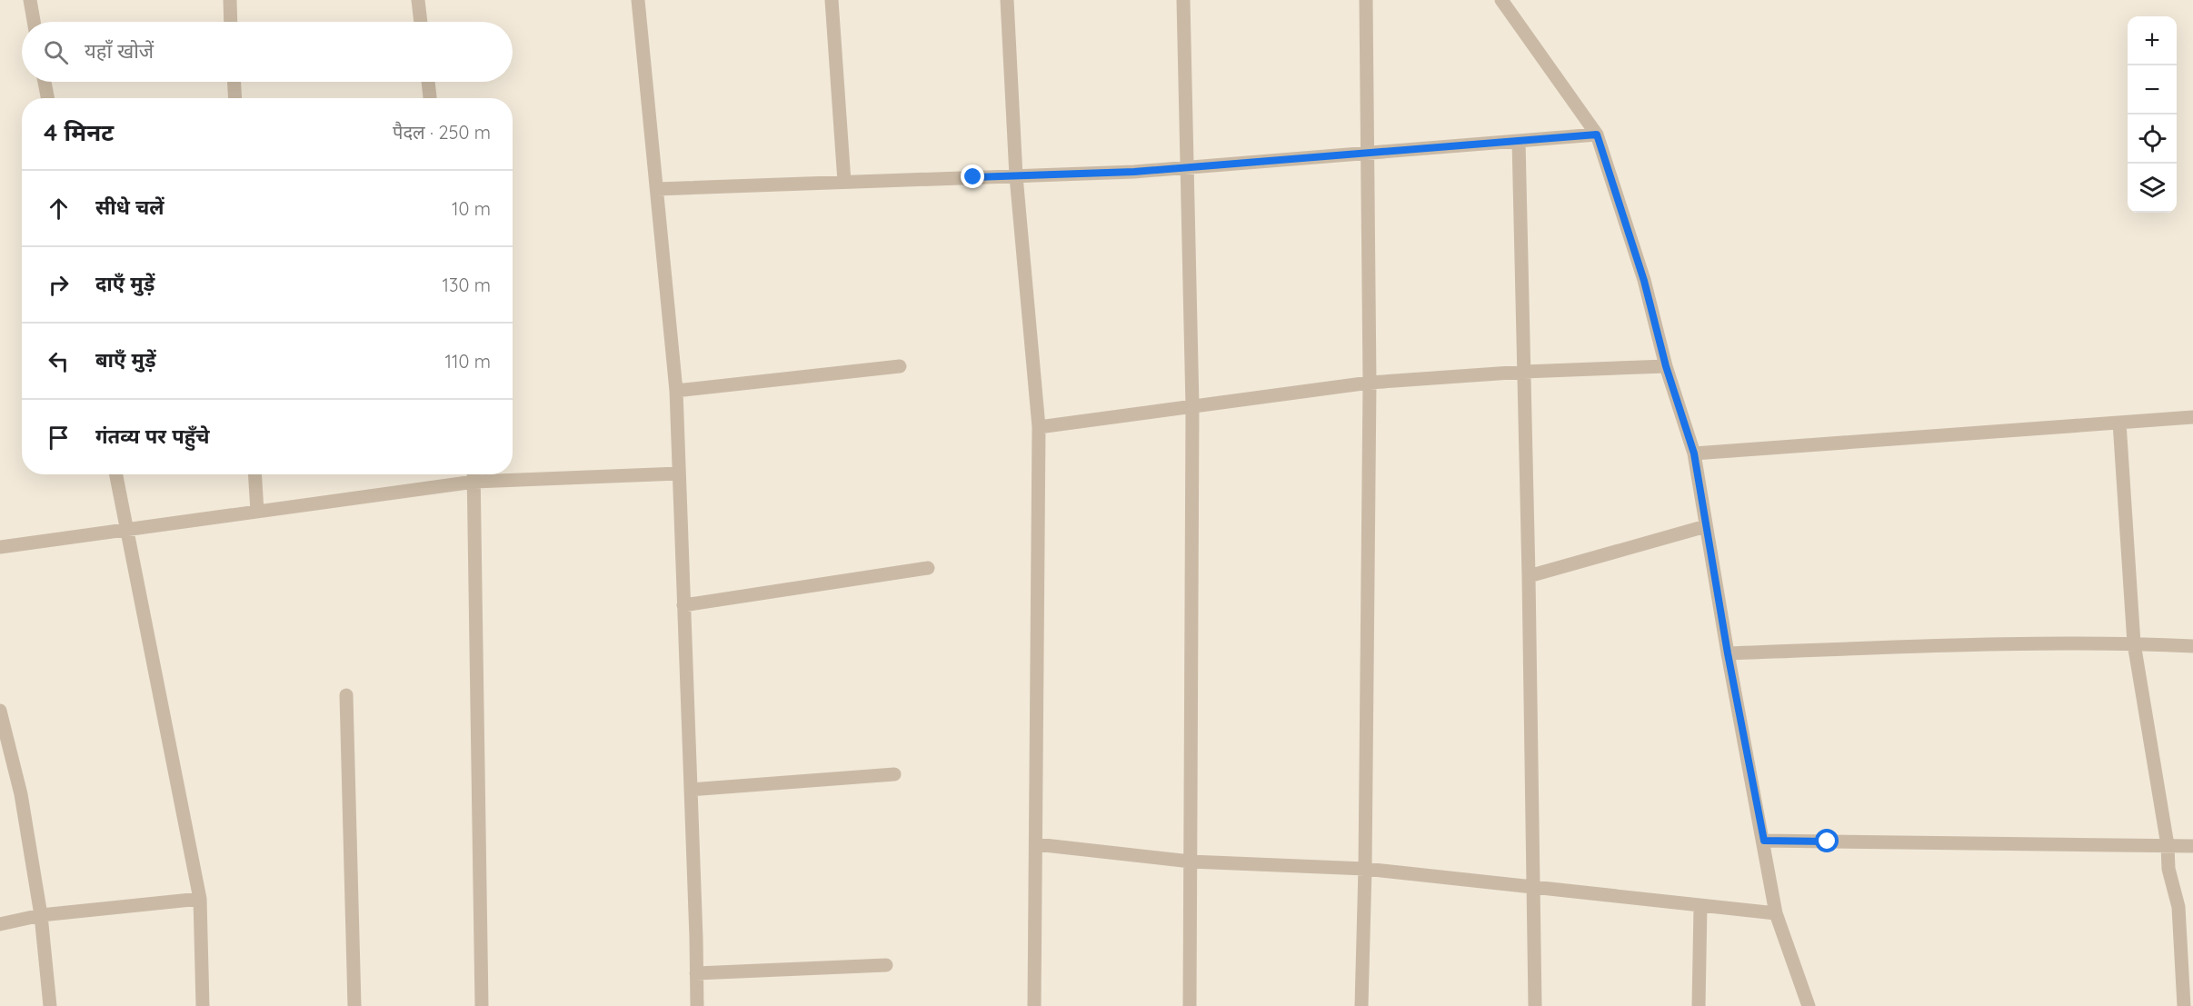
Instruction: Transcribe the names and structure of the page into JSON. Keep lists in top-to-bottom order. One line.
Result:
{"page":{"map_buttons":["+","−"],"search":"यहाँ खोजें","heading":["4 मिनट","पैदल · 250 m"],"list":[["सीधे चलें","10 m"],["दाएँ मुड़ें","130 m"],["बाएँ मुड़ें","110 m"],"गंतव्य पर पहुँचे"]}}
